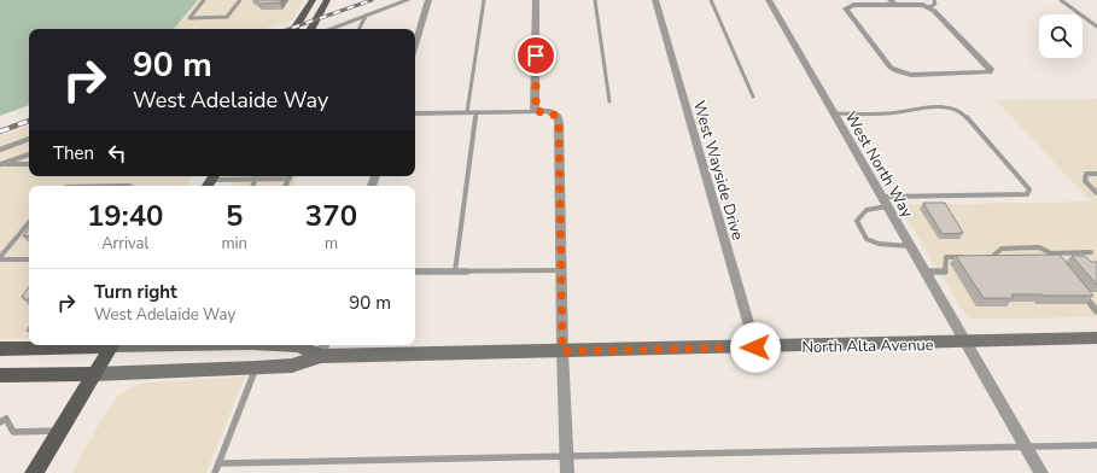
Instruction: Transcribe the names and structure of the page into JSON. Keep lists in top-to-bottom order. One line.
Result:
{"streets":{"main road":["North Alta Avenue"],"street":["West North Way","West Wayside Drive"]},"crossings":[["West North Way","North Alta Avenue"],["West Wayside Drive","North Alta Avenue"]],"page":{"turn":["90 m","West Adelaide Way"],"then":"Then","eta":["19:40","Arrival","5","min","370","m"],"list":[{"name":"Turn right","note":"West Adelaide Way","value":"90 m"}]}}
